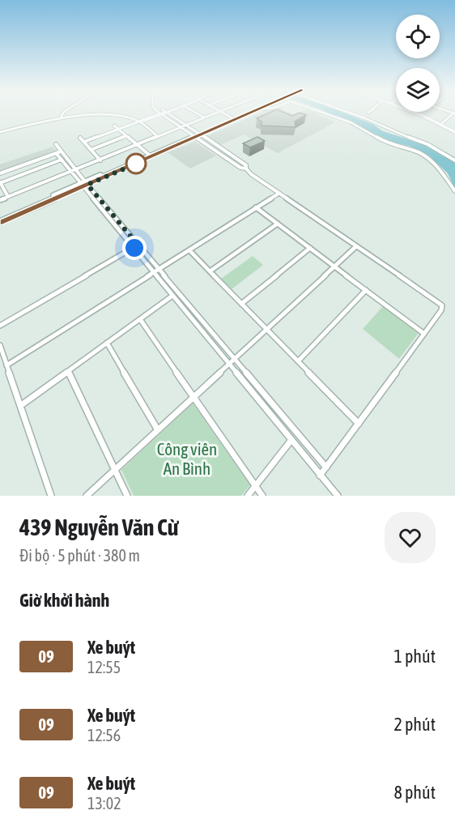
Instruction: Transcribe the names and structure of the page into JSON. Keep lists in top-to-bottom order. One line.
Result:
{"parks":["Công viên An Bình"],"lines":["bus line 09"],"page":{"heading":[["439 Nguyễn Văn Cừ","Đi bộ · 5 phút · 380 m"],"Giờ khởi hành"],"list":[{"mark":"09","name":"Xe buýt","note":"12:55","value":"1 phút"},{"mark":"09","name":"Xe buýt","note":"12:56","value":"2 phút"},{"mark":"09","name":"Xe buýt","note":"13:02","value":"8 phút"}]}}
